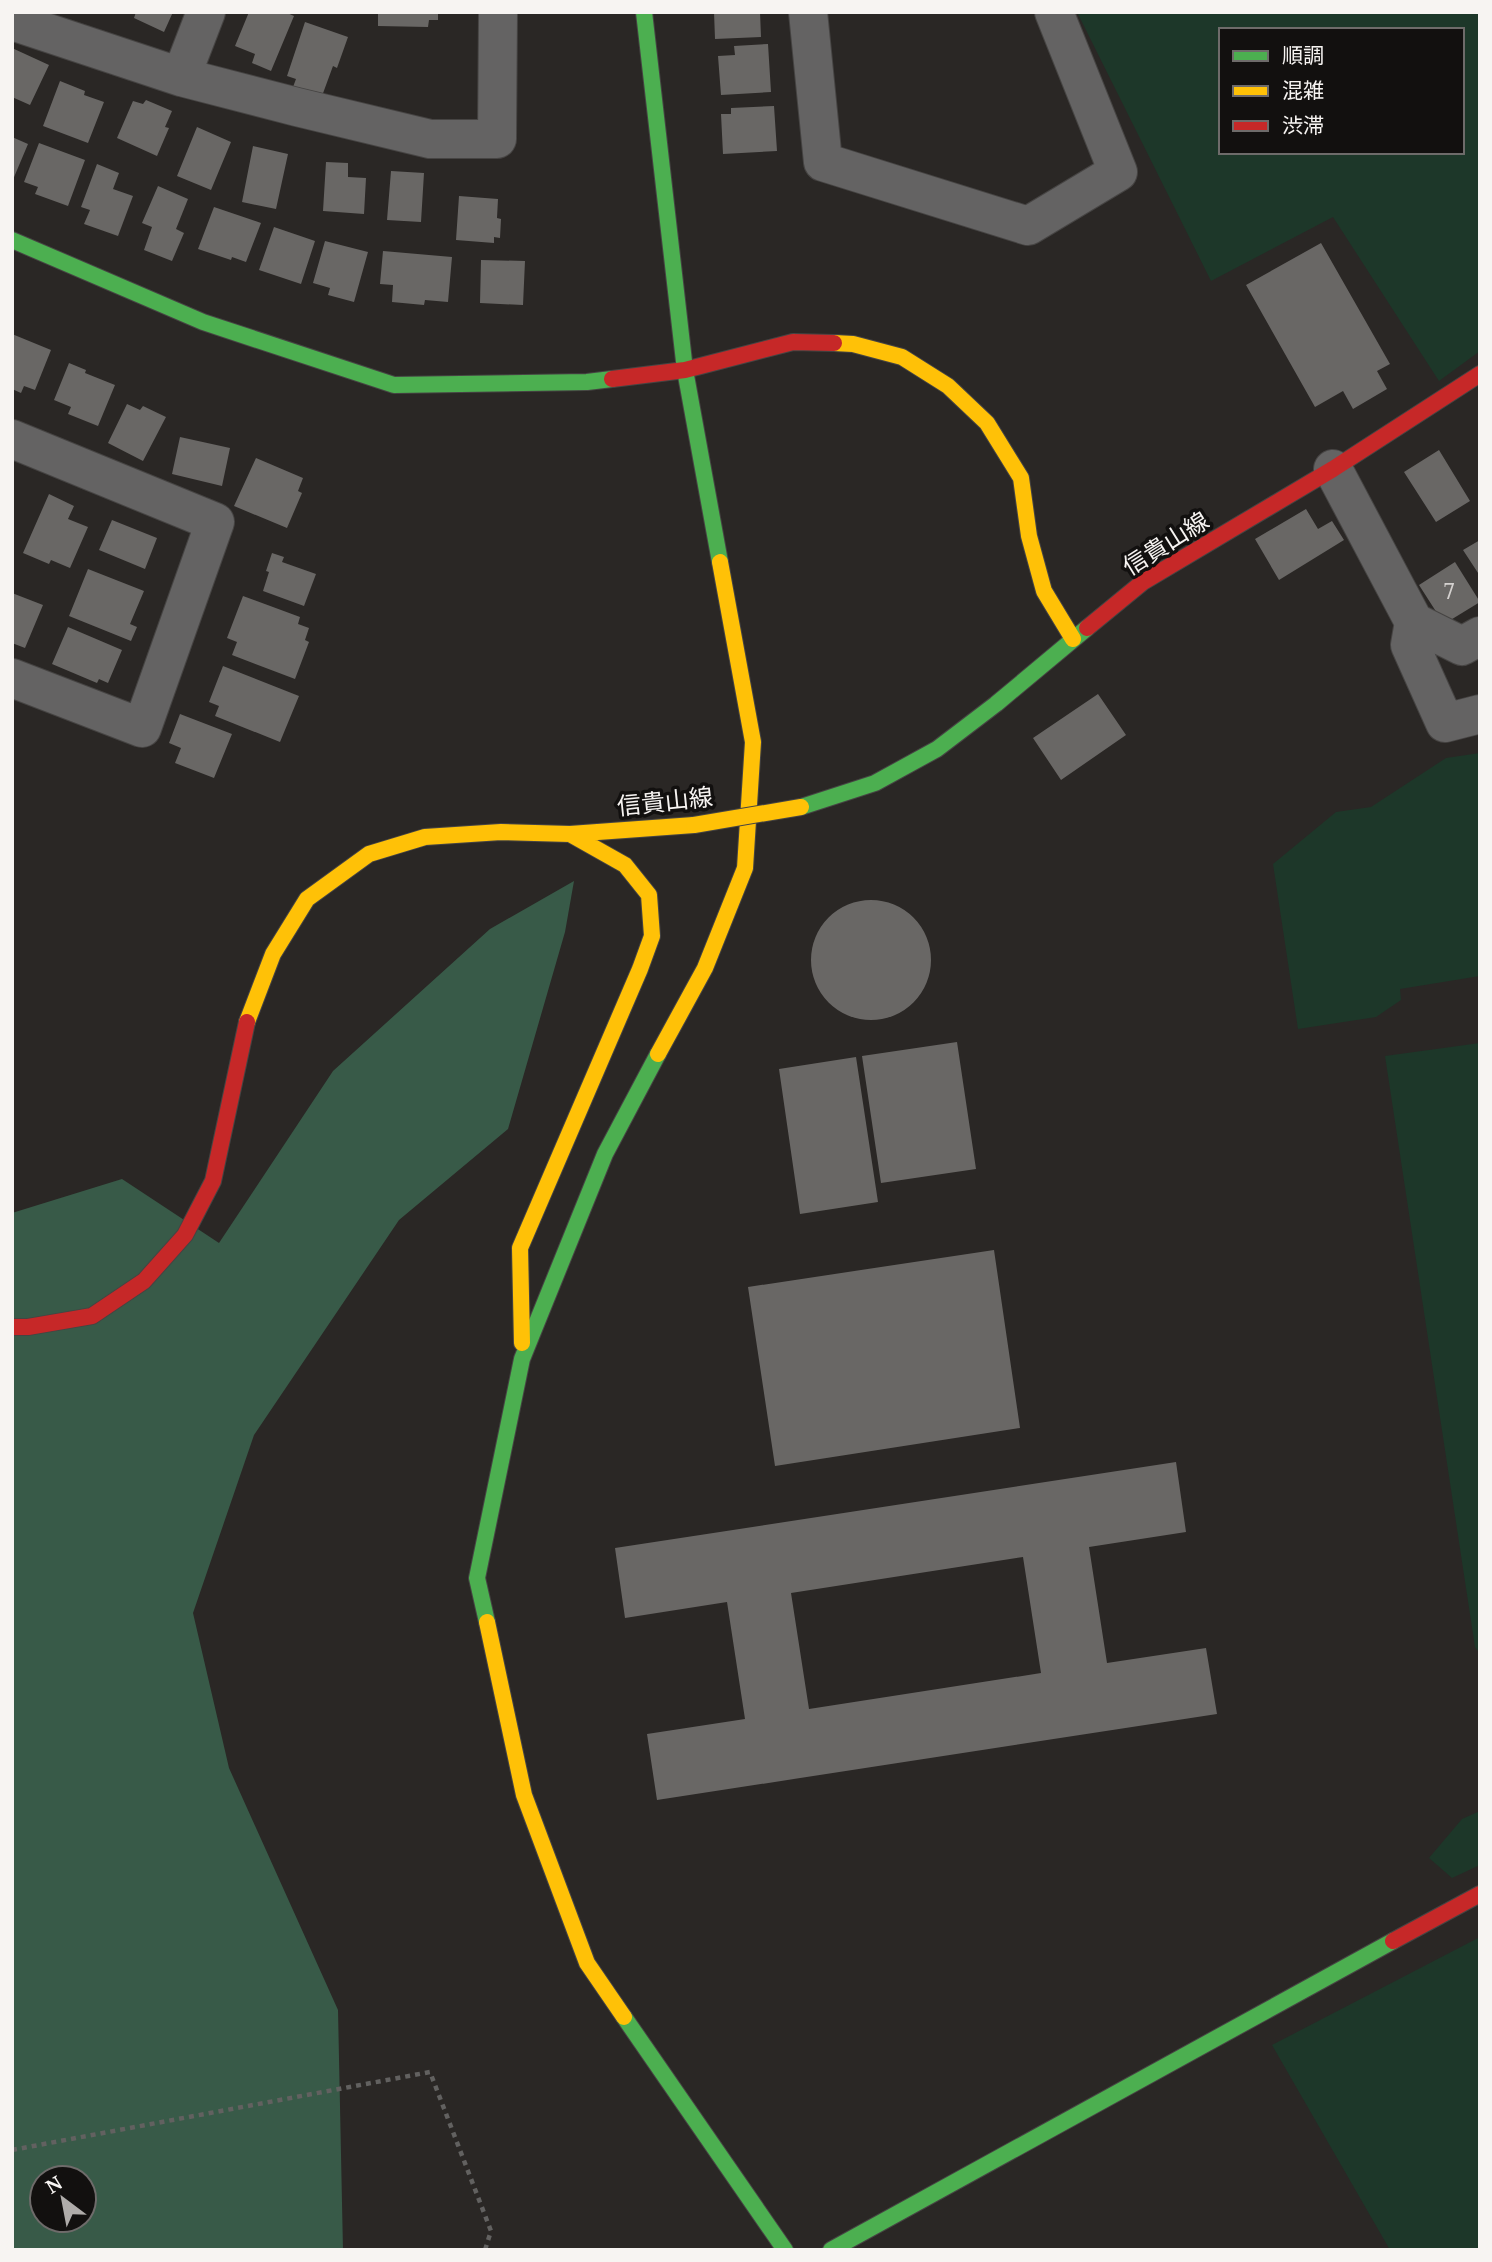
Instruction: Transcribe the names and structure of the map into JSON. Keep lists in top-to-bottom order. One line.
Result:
{"streets":{"street":["信貴山線"]},"house_numbers":["7"],"legend":["順調","混雑","渋滞"],"north":"top left"}
